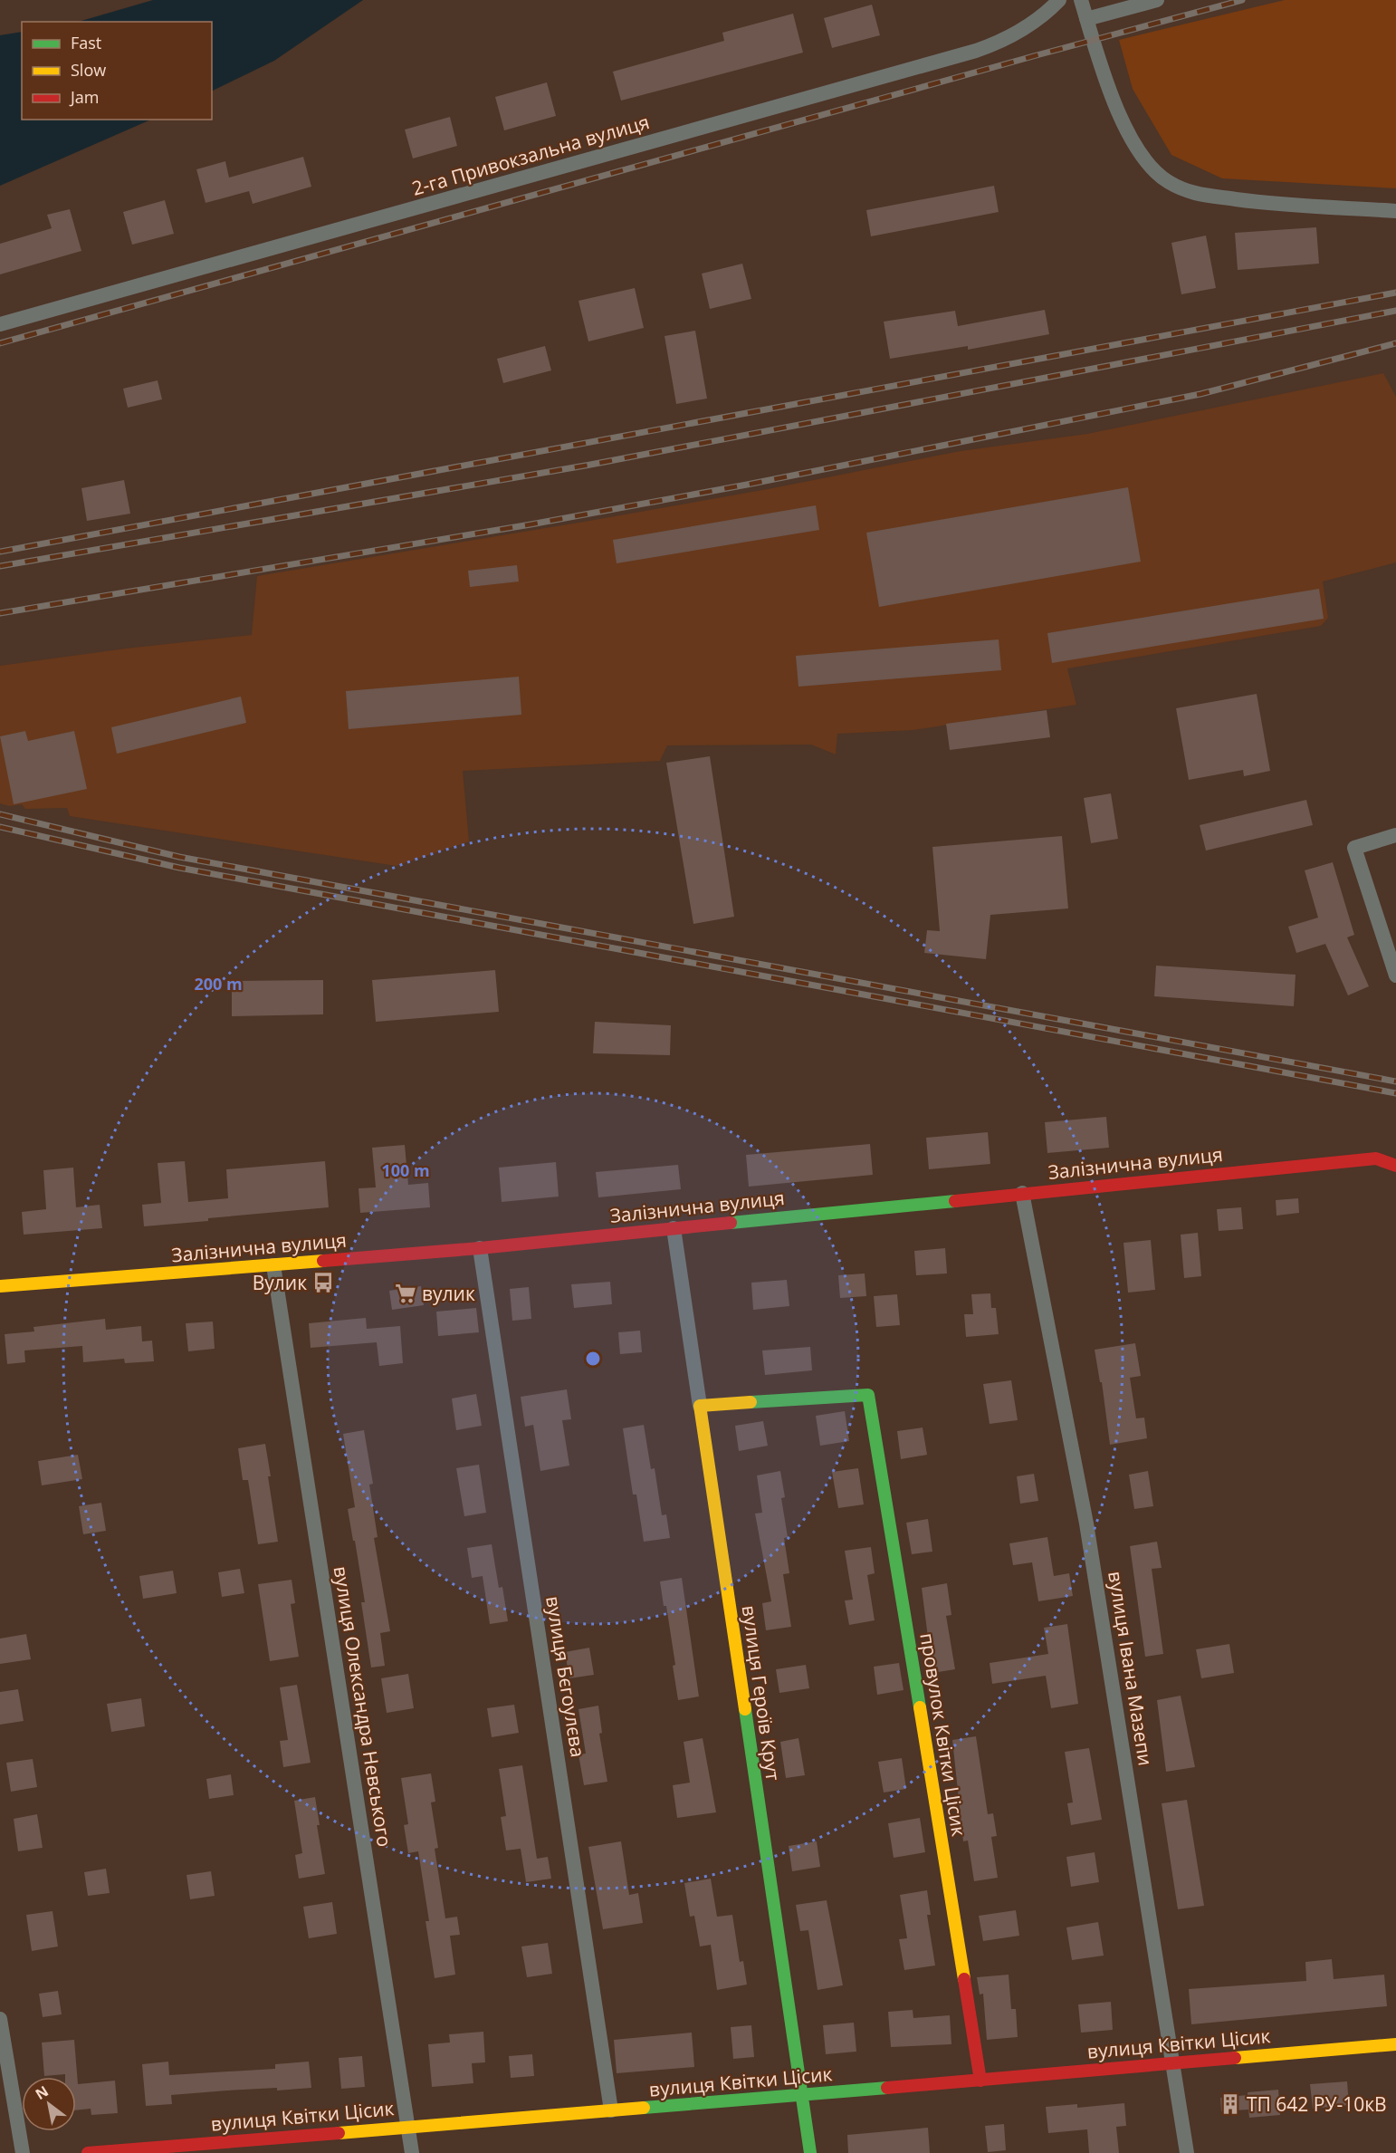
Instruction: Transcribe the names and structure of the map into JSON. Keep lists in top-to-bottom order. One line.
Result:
{"streets":{"street":["2-га Привокзальна вулиця","Залізнична вулиця","вулиця Івана Мазепи","вулиця Бєгоулєва","вулиця Героїв Крут","вулиця Олександра Невського","провулок Квітки Цісик","вулиця Квітки Цісик"]},"crossings":[["Залізнична вулиця","вулиця Івана Мазепи"],["Залізнична вулиця","вулиця Бєгоулєва"],["Залізнична вулиця","вулиця Олександра Невського"],["вулиця Івана Мазепи","вулиця Квітки Цісик"],["вулиця Бєгоулєва","вулиця Квітки Цісик"],["вулиця Героїв Крут","провулок Квітки Цісик"],["вулиця Героїв Крут","вулиця Квітки Цісик"],["вулиця Олександра Невського","вулиця Квітки Цісик"],["провулок Квітки Цісик","вулиця Квітки Цісик"]],"places":{"bus stop":["Вулик"],"supermarket":["вулик"],"building":["ТП 642 РУ-10кВ"]},"legend":["Fast","Slow","Jam"],"north":"top left","rings":["200 m","100 m"]}
